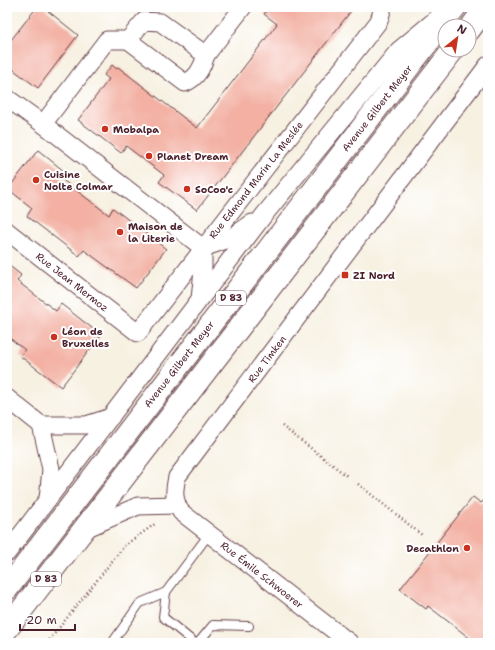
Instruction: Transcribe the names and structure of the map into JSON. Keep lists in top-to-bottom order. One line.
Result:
{"streets":{"main road":["Avenue Gilbert Meyer","D 83"],"street":["Rue Edmond Marin La Meslée","Rue Jean Mermoz","Rue Timken","Rue Émile Schwoerer"]},"crossings":[["Rue Edmond Marin La Meslée","Rue Jean Mermoz"],["Rue Timken","Rue Émile Schwoerer"]],"places":{"other":["Mobalpa","Planet Dream","Cuisine Nolte Colmar","SoCoo'c","Maison de la Literie","Léon de Bruxelles","Decathlon"],"transit":["ZI Nord"]},"scale_bar":"20 m","north":"top right"}
